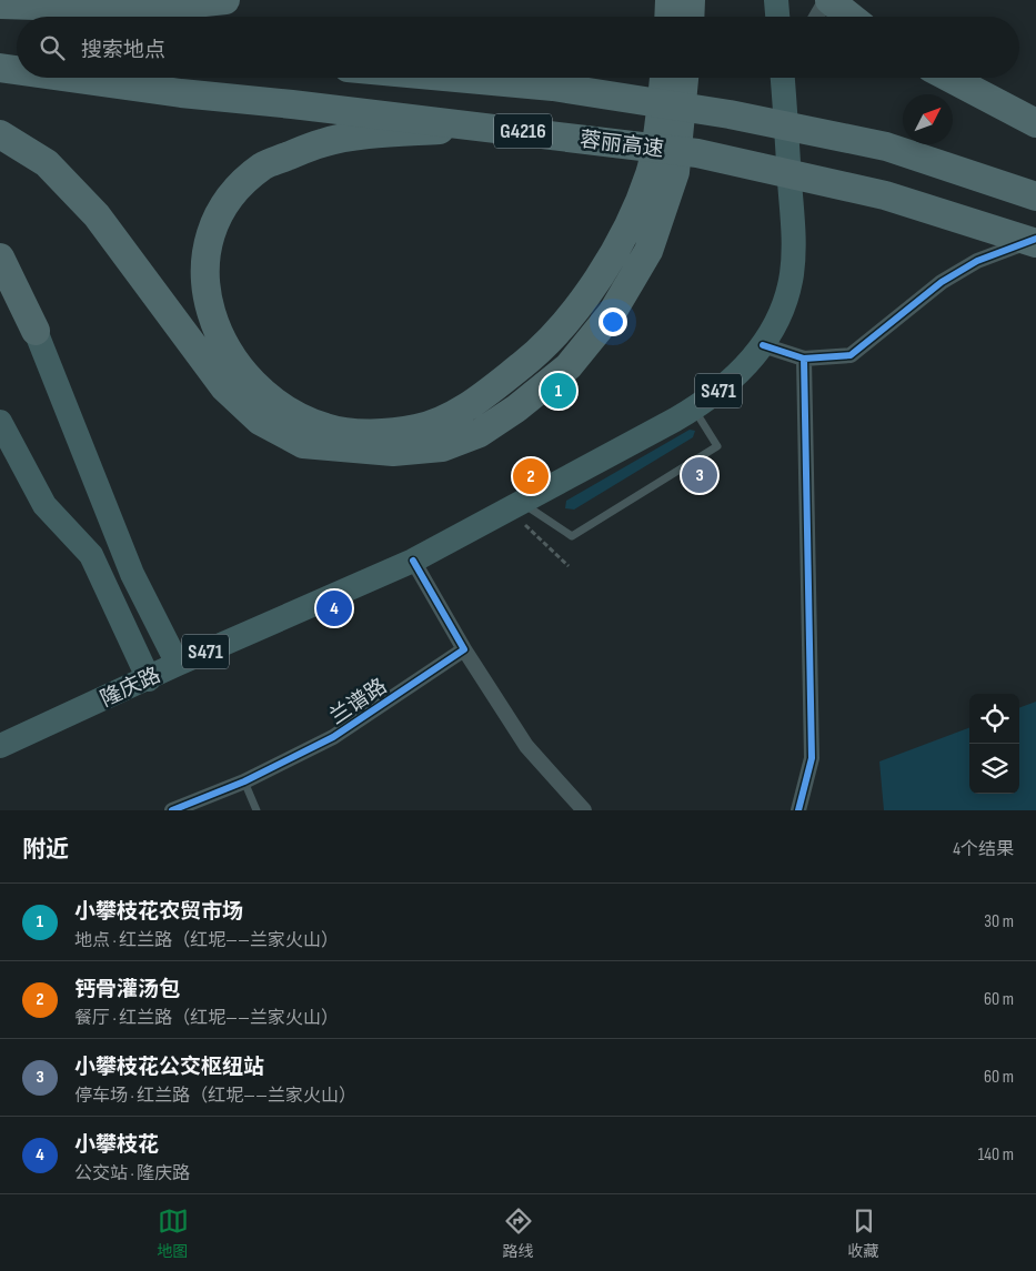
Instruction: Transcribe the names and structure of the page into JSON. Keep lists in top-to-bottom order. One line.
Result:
{"streets":{"highway":["G4216","蓉丽高速"],"main road":["S471","隆庆路"],"street":["兰谱路"]},"crossings":[["S471","隆庆路"]],"north":"top right","page":{"search":"搜索地点","pins":["1","3","2","4"],"heading":["附近","4个结果"],"list":[{"mark":"1","name":"小攀枝花农贸市场","note":"地点 · 红兰路（红坭——兰家火山）","value":"30 m"},{"mark":"2","name":"钙骨灌汤包","note":"餐厅 · 红兰路（红坭——兰家火山）","value":"60 m"},{"mark":"3","name":"小攀枝花公交枢纽站","note":"停车场 · 红兰路（红坭——兰家火山）","value":"60 m"},{"mark":"4","name":"小攀枝花","note":"公交站 · 隆庆路","value":"140 m"}],"nav":["地图","路线","收藏"]}}
